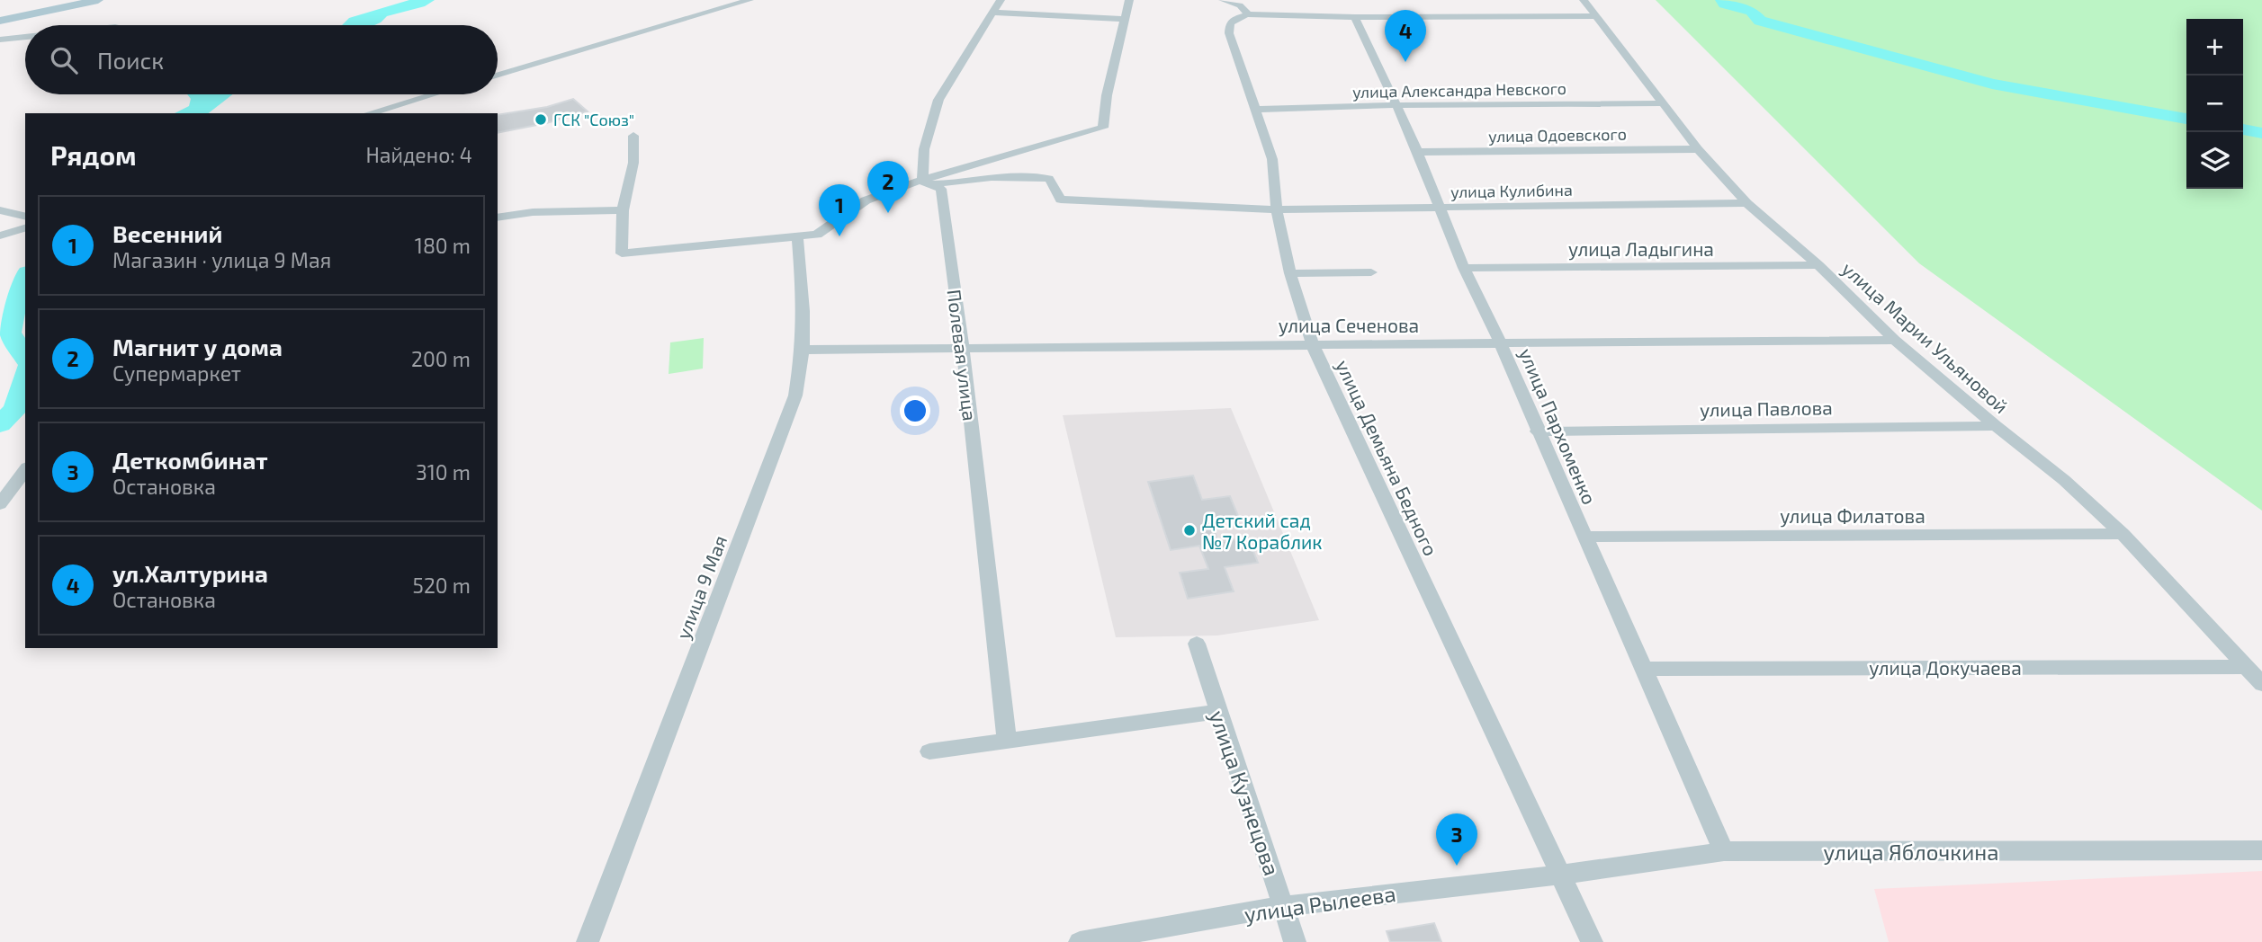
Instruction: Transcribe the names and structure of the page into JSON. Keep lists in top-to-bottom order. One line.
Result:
{"streets":{"street":["улица Александра Невского","улица Одоевского","улица Кулибина","улица Ладыгина","улица Сеченова","улица Марии Ульяновой","Полевая улица","улица Павлова","улица Пархоменко","улица Демьяна Бедного","улица Филатова","улица 9 Мая","улица Докучаева","улица Кузнецова","улица Яблочкина","улица Рылеева"]},"crossings":[["улица Александра Невского","улица Марии Ульяновой"],["улица Александра Невского","улица Пархоменко"],["улица Александра Невского","улица Демьяна Бедного"],["улица Одоевского","улица Марии Ульяновой"],["улица Одоевского","улица Пархоменко"],["улица Кулибина","улица Марии Ульяновой"],["улица Кулибина","улица Пархоменко"],["улица Кулибина","улица Демьяна Бедного"],["улица Ладыгина","улица Марии Ульяновой"],["улица Ладыгина","улица Пархоменко"],["улица Сеченова","улица Марии Ульяновой"],["улица Сеченова","Полевая улица"],["улица Сеченова","улица Пархоменко"],["улица Сеченова","улица Демьяна Бедного"],["улица Сеченова","улица 9 Мая"],["улица Марии Ульяновой","улица Павлова"],["улица Марии Ульяновой","улица Филатова"],["улица Марии Ульяновой","улица Докучаева"],["улица Павлова","улица Пархоменко"],["улица Пархоменко","улица Филатова"],["улица Пархоменко","улица Докучаева"],["улица Пархоменко","улица Яблочкина"],["улица Демьяна Бедного","улица Яблочкина"],["улица Демьяна Бедного","улица Рылеева"],["улица Кузнецова","улица Рылеева"],["улица Яблочкина","улица Рылеева"]],"places":["ГСК \"Союз\"","Детский сад №7 Кораблик"],"page":{"pins":["4","2","1","3"],"map_buttons":["+","−"],"search":"Поиск","heading":["Рядом","Найдено: 4"],"list":[{"mark":"1","name":"Весенний","note":"Магазин · улица 9 Мая","value":"180 m"},{"mark":"2","name":"Магнит у дома","note":"Супермаркет","value":"200 m"},{"mark":"3","name":"Деткомбинат","note":"Остановка","value":"310 m"},{"mark":"4","name":"ул.Халтурина","note":"Остановка","value":"520 m"}]}}
